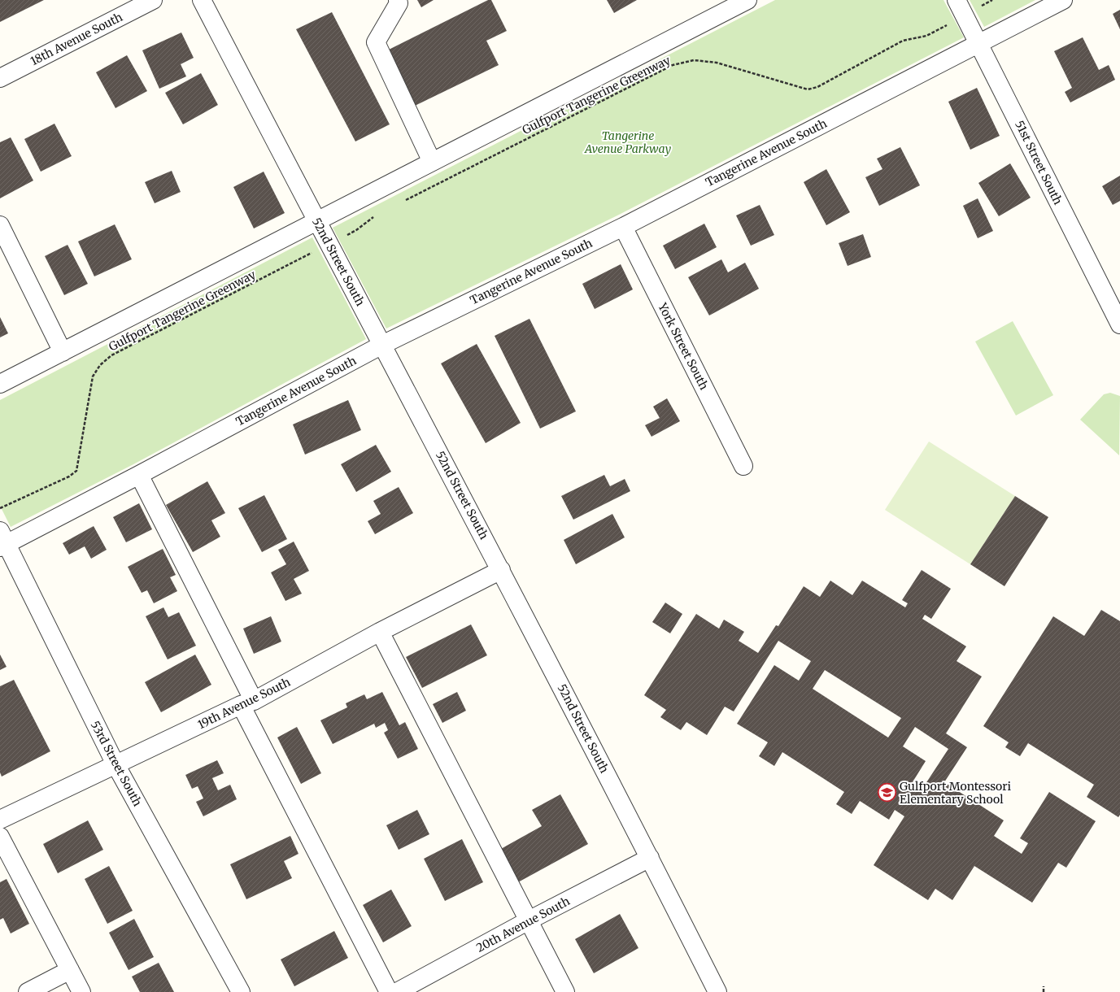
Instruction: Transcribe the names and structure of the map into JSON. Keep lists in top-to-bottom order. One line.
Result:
{"streets":{"street":["18th Avenue South","Tangerine Avenue South","51st Street South","52nd Street South","York Street South","19th Avenue South","53rd Street South","20th Avenue South"],"path":["Gulfport Tangerine Greenway"]},"crossings":[["Tangerine Avenue South","51st Street South"],["Tangerine Avenue South","52nd Street South"],["Tangerine Avenue South","York Street South"],["Tangerine Avenue South","53rd Street South"],["52nd Street South","19th Avenue South"],["52nd Street South","20th Avenue South"],["19th Avenue South","53rd Street South"]],"parks":["Tangerine Avenue Parkway"],"places":{"school or university":["Gulfport Montessori Elementary School"]}}
